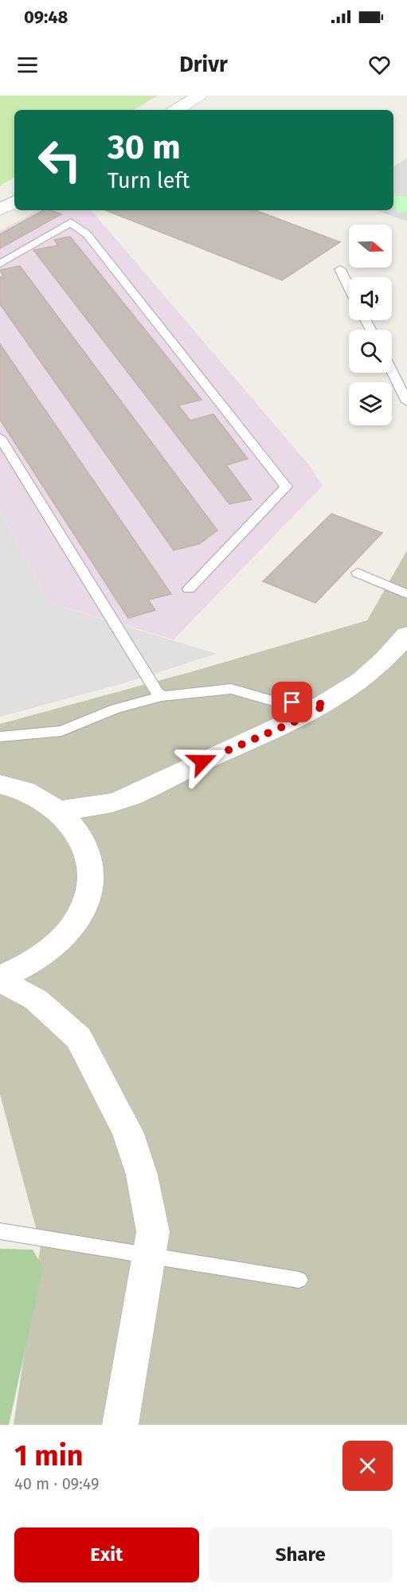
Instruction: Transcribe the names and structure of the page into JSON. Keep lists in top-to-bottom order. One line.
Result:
{"north":"right","page":{"status":"09:48","header":"Drivr","turn":["30 m","Turn left"],"heading":["1 min","40 m · 09:49"],"buttons":["Exit","Share"]}}
